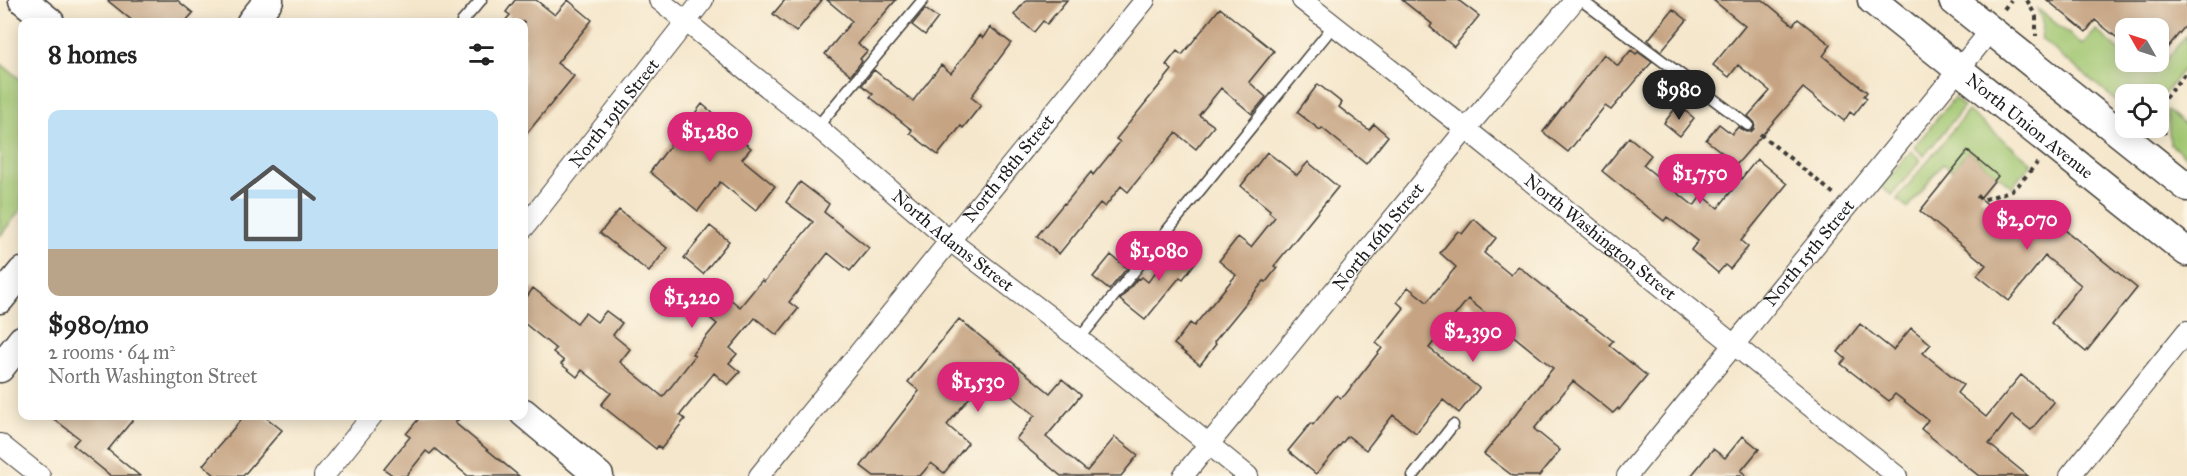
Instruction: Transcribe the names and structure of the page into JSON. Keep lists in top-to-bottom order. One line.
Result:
{"streets":{"street":["North 19th Street","North Union Avenue","North 18th Street","North 16th Street","North Washington Street","North Adams Street","North 15th Street"]},"crossings":[["North 19th Street","North Adams Street"],["North Union Avenue","North 15th Street"],["North 18th Street","North Adams Street"],["North 16th Street","North Washington Street"],["North 16th Street","North Adams Street"],["North Washington Street","North 15th Street"]],"north":"top left","page":{"heading":"8 homes","price":["$980","$1,280","$1,750","$2,070","$1,080","$1,220","$2,390","$1,530"],"list":[{"name":"$980/mo","note":"2 rooms · 64 m² · North Washington Street"}]}}
